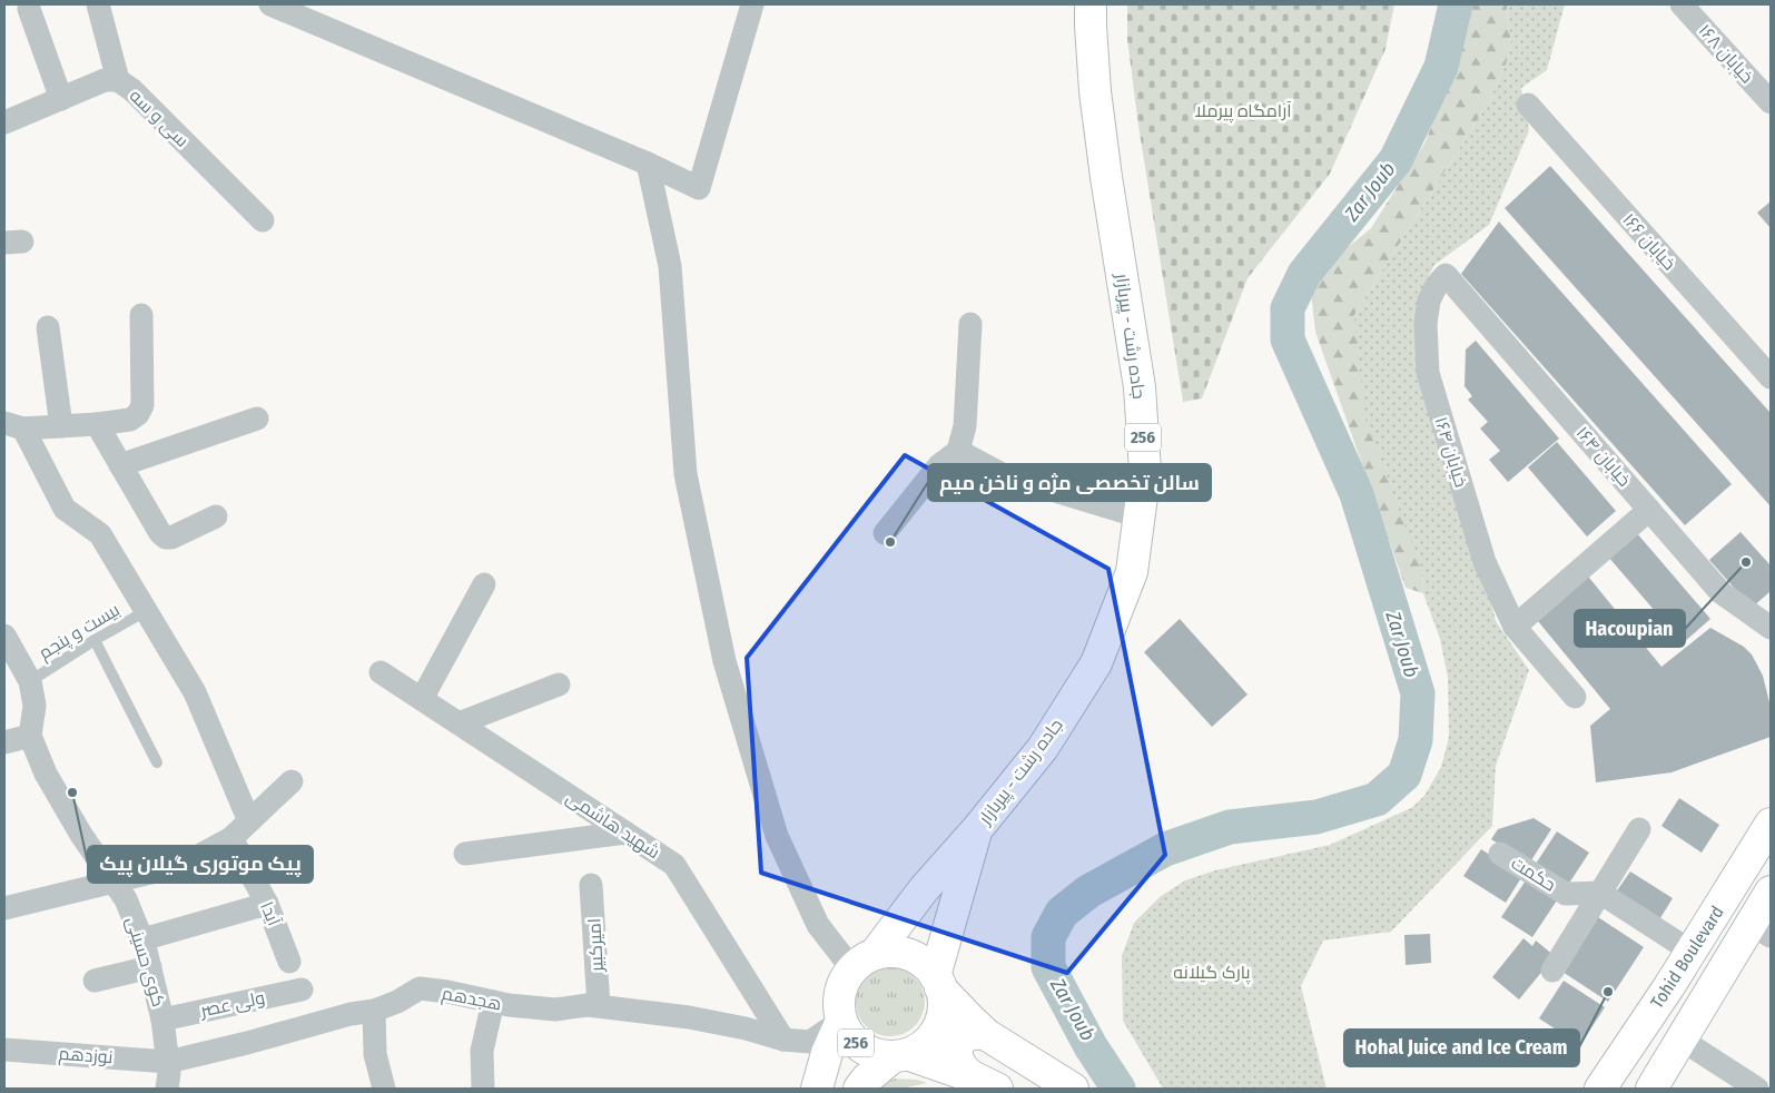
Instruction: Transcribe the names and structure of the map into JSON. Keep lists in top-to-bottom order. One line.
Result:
{"streets":{"main road":["جاده رشت - پیربازار","256","Tohid Boulevard"],"street":["خیابان ۱۶۸","سی و سه","خیابان ۱۶۶","خیابان ۱۶۴","۱۶۴ خیابان","شهید هاشمی","حکمت","آیدا","امیرکبیر","کوی حسینی","هجدهم","ولی عصر","نوزدهم"],"lane":["بیست و پنجم"]},"crossings":[["جاده رشت - پیربازار","256"],["جاده رشت - پیربازار","هجدهم"],["256","هجدهم"],["خیابان ۱۶۴","۱۶۴ خیابان"],["شهید هاشمی","هجدهم"],["امیرکبیر","هجدهم"],["کوی حسینی","هجدهم"],["کوی حسینی","ولی عصر"],["کوی حسینی","نوزدهم"],["هجدهم","نوزدهم"]],"water":["Zar Joub"],"parks":["آرامگاه پیرملا","پارک گیلانه"],"places":["سالن تخصصی مژه و ناخن میم","Hacoupian","پیک موتوری گیلان پیک","Hohal Juice and Ice Cream"]}
